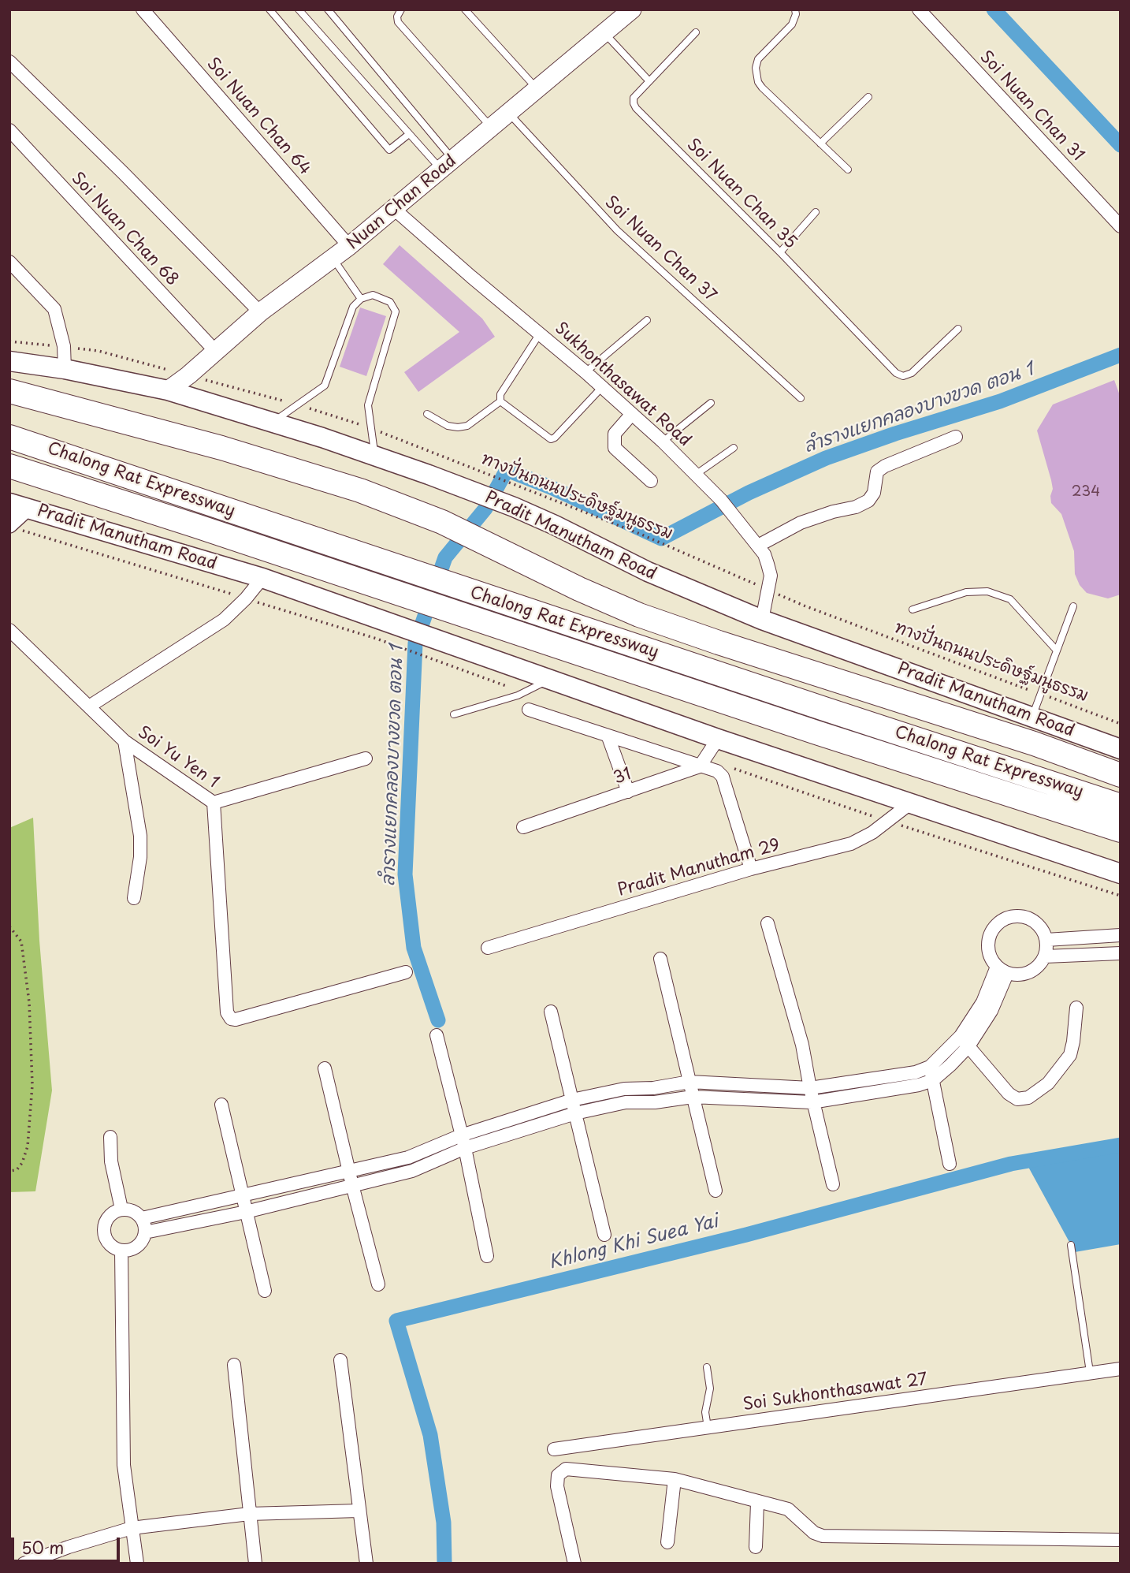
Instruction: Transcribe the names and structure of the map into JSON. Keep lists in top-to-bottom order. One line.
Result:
{"streets":{"highway":["Chalong Rat Expressway"],"main road":["Nuan Chan Road","Pradit Manutham Road"],"street":["Soi Nuan Chan 31","Soi Nuan Chan 64","Soi Nuan Chan 68","Sukhonthasawat Road","Soi Yu Yen 1","31","Pradit Manutham 29","Soi Sukhonthasawat 27"],"lane":["Soi Nuan Chan 35","Soi Nuan Chan 37"],"path":["ทางปั่นถนนประดิษฐ์มนูธรรม"]},"crossings":[["Soi Nuan Chan 64","Nuan Chan Road"],["Nuan Chan Road","Soi Nuan Chan 68"],["Nuan Chan Road","Soi Nuan Chan 37"],["Nuan Chan Road","Sukhonthasawat Road"],["Nuan Chan Road","ทางปั่นถนนประดิษฐ์มนูธรรม"],["Nuan Chan Road","Pradit Manutham Road"],["Sukhonthasawat Road","ทางปั่นถนนประดิษฐ์มนูธรรม"],["Sukhonthasawat Road","Pradit Manutham Road"],["Pradit Manutham Road","Pradit Manutham 29"]],"water":["ลำรางแยกคลองบางขวด ตอน 1","Khlong Khi Suea Yai"],"house_numbers":["234"],"scale_bar":"50 m"}
